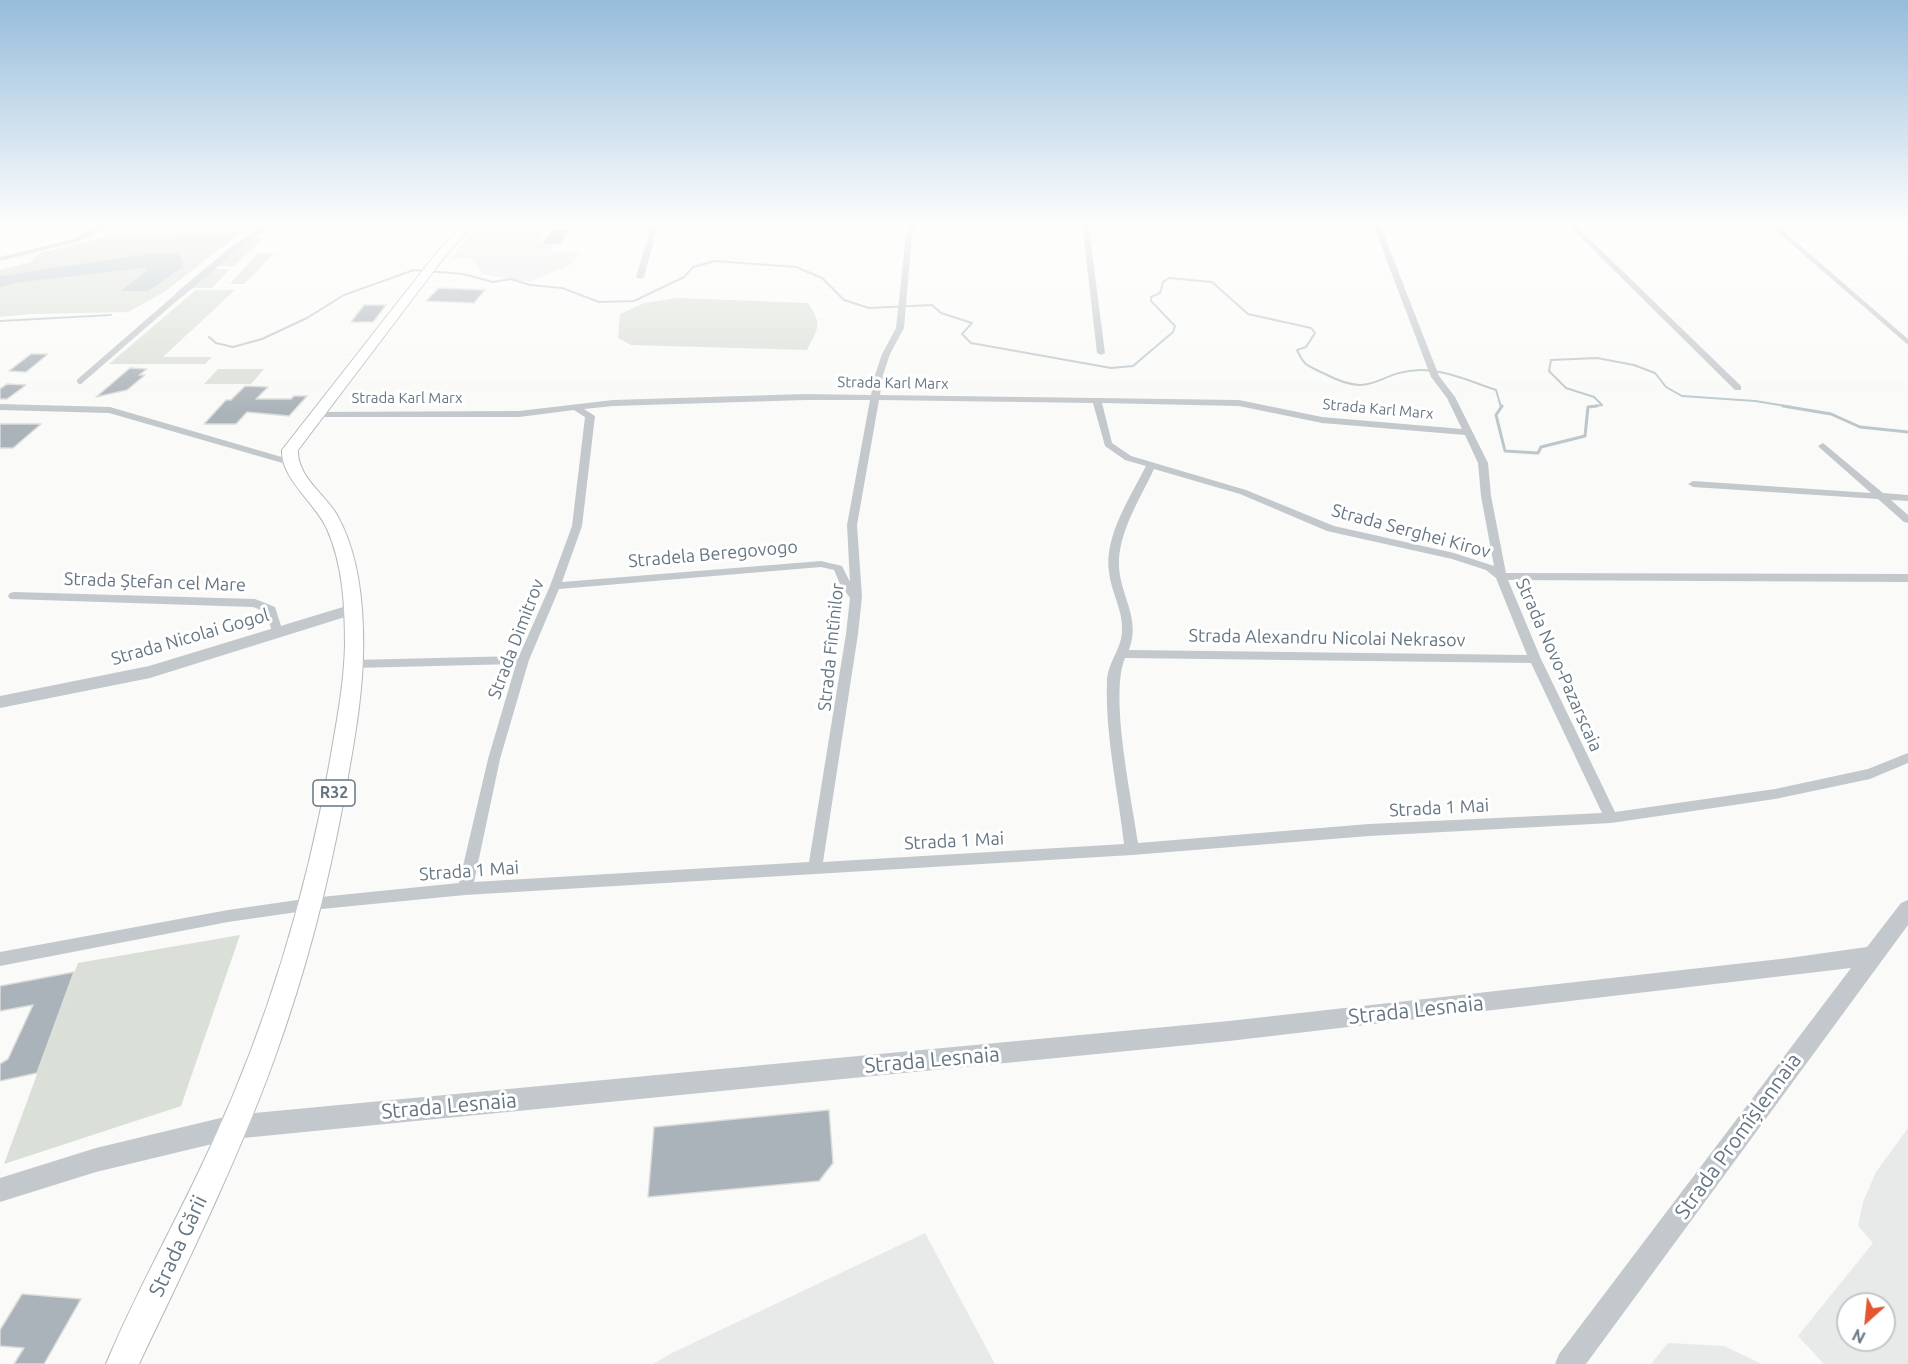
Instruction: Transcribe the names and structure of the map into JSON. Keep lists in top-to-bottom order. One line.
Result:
{"streets":{"main road":["R32","Strada Gării"],"street":["Strada Karl Marx","Strada Serghei Kirov","Stradela Beregovogo","Strada Ștefan cel Mare","Strada Nicolai Gogol","Strada Alexandru Nicolai Nekrasov","Strada Dimitrov","Strada Fîntînilor","Strada Novo-Pazarscaia","Strada 1 Mai","Strada Lesnaia","Strada Promîșlennaia"]},"crossings":[["Strada Karl Marx","Strada Serghei Kirov"],["Strada Karl Marx","Strada Dimitrov"],["Strada Karl Marx","Strada Fîntînilor"],["Strada Karl Marx","Strada Novo-Pazarscaia"],["Strada Serghei Kirov","Strada Novo-Pazarscaia"],["Stradela Beregovogo","Strada Dimitrov"],["Stradela Beregovogo","Strada Fîntînilor"],["Strada Ștefan cel Mare","Strada Nicolai Gogol"],["Strada Nicolai Gogol","R32"],["Strada Alexandru Nicolai Nekrasov","Strada Novo-Pazarscaia"],["Strada Dimitrov","Strada 1 Mai"],["Strada Fîntînilor","Strada 1 Mai"],["Strada Novo-Pazarscaia","Strada 1 Mai"],["R32","Strada 1 Mai"],["R32","Strada Lesnaia"],["R32","Strada Gării"],["Strada Lesnaia","Strada Promîșlennaia"],["Strada Lesnaia","Strada Gării"]],"north":"bottom left"}
